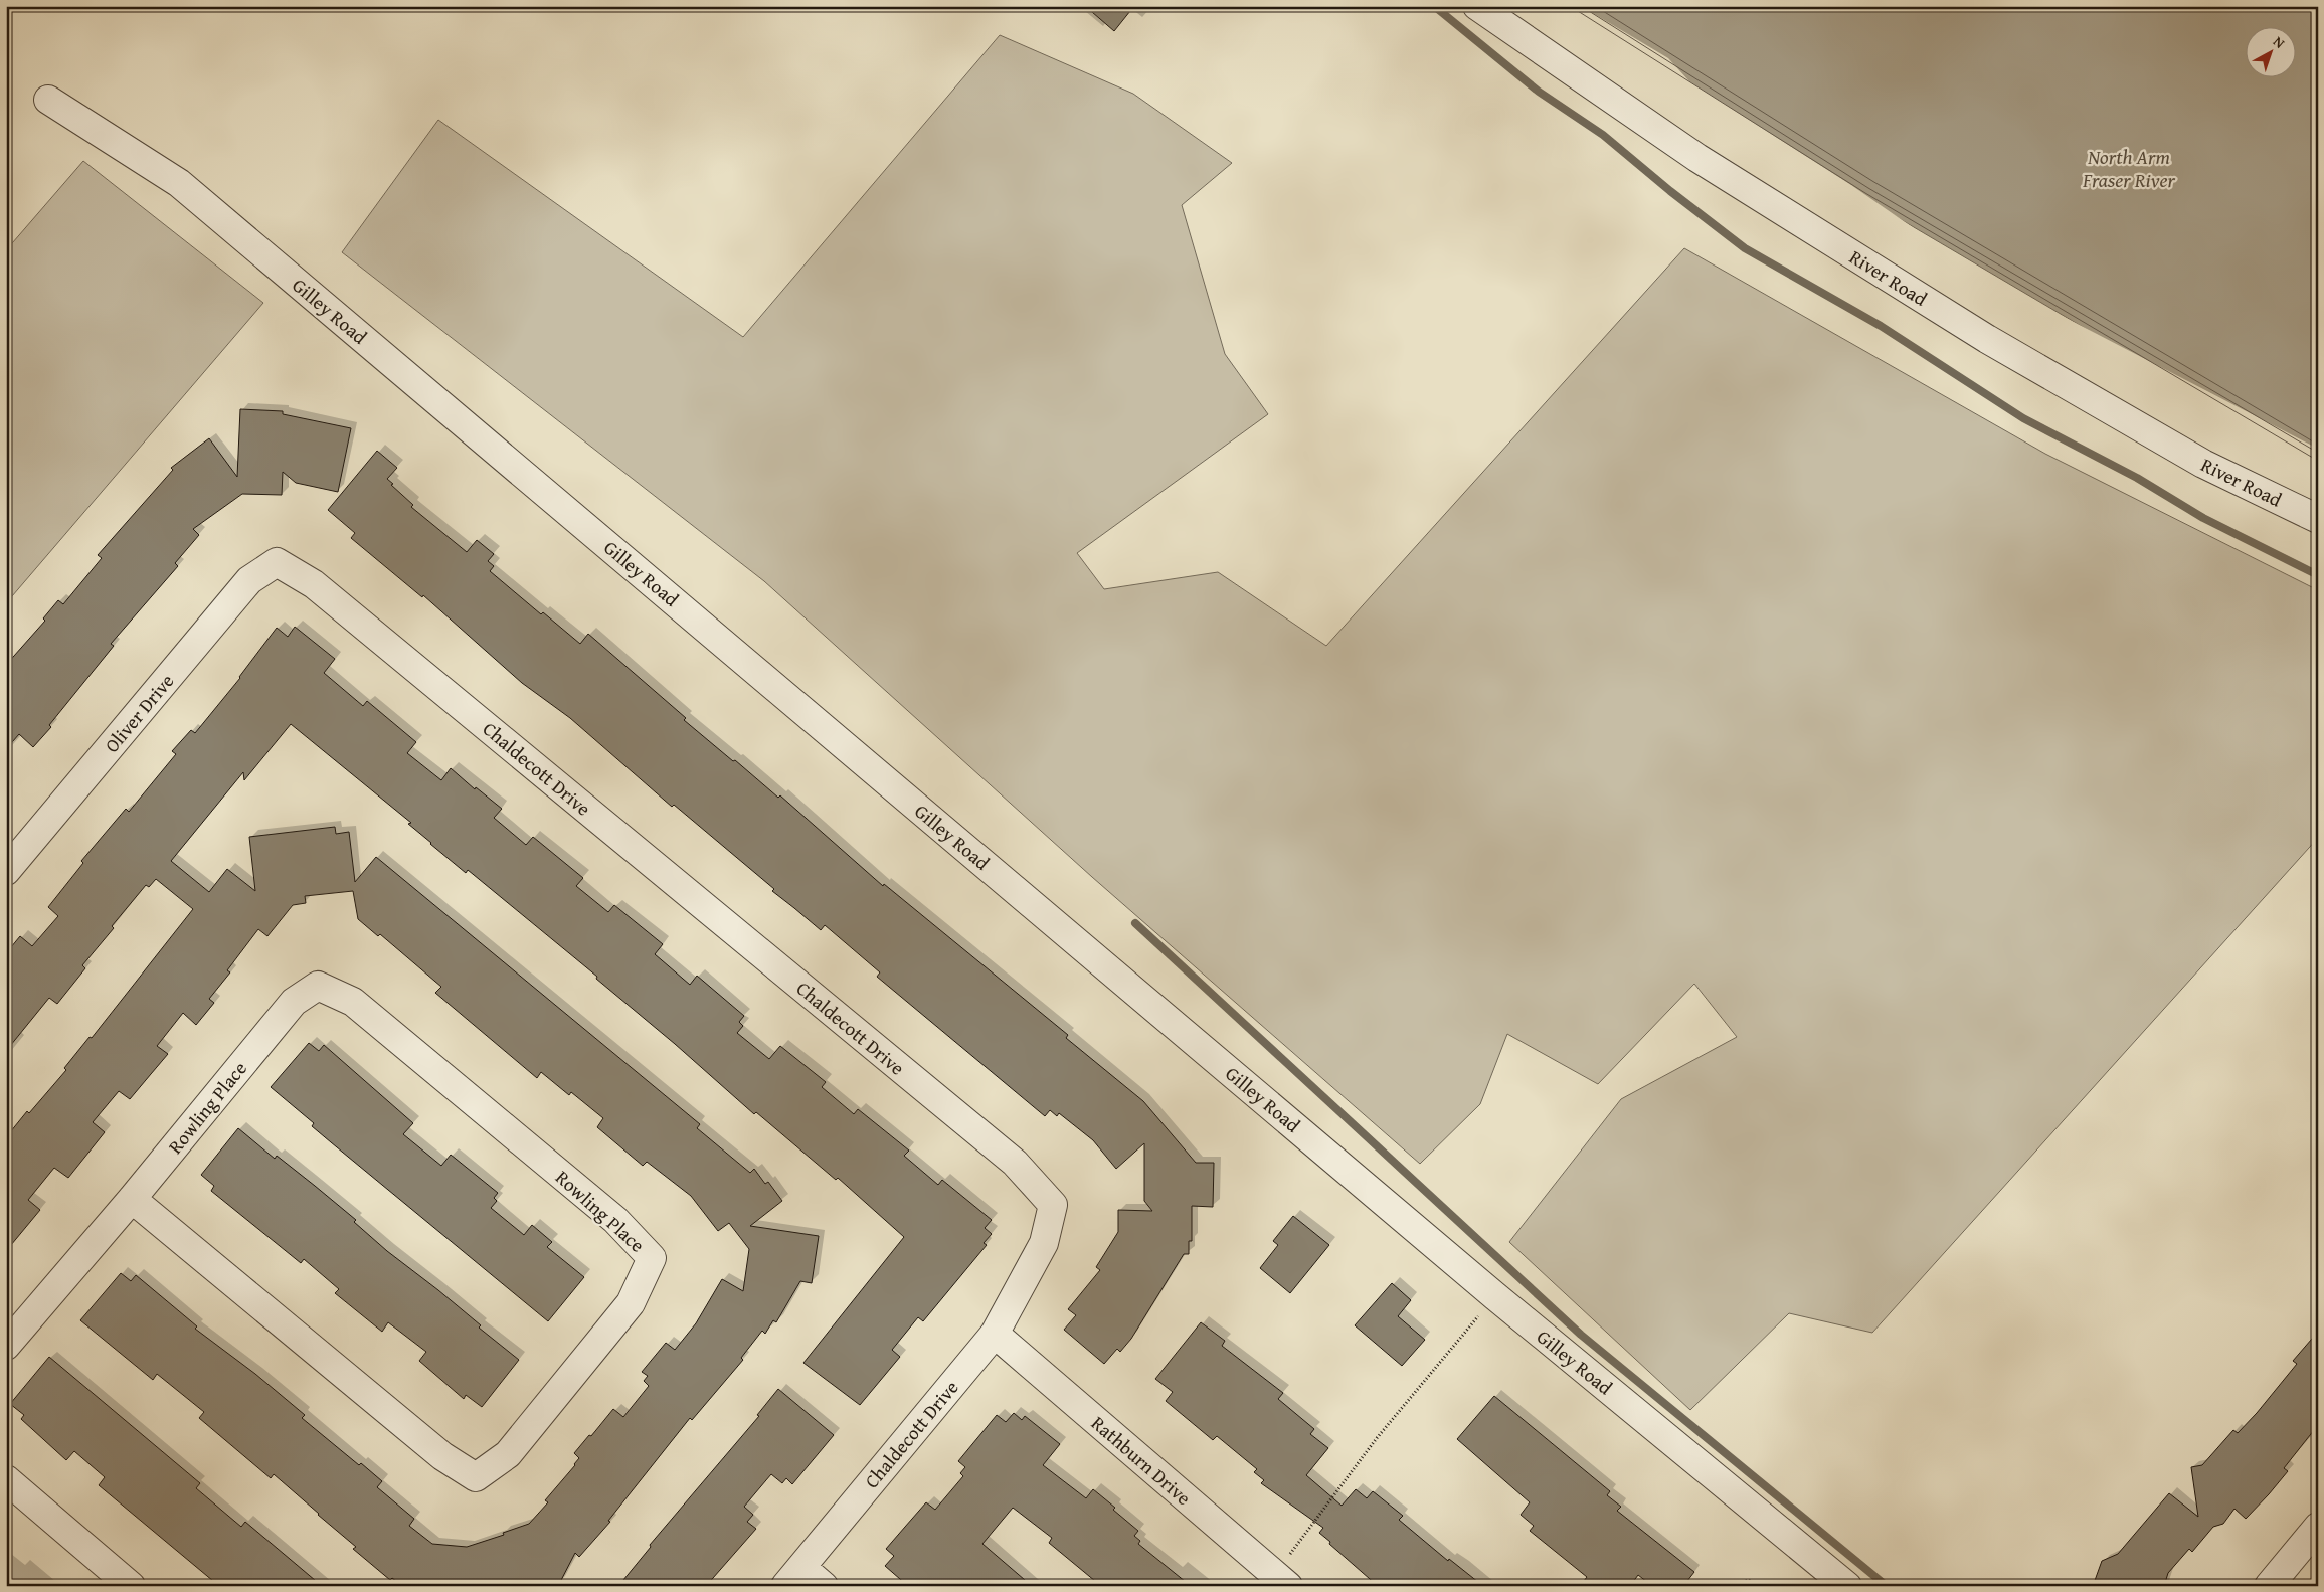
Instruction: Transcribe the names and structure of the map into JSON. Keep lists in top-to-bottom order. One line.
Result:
{"streets":{"street":["River Road","Gilley Road","Oliver Drive","Chaldecott Drive","Rowling Place","Rathburn Drive"]},"crossings":[["Oliver Drive","Chaldecott Drive"],["Chaldecott Drive","Rathburn Drive"]],"water":["North Arm Fraser River"],"north":"top right"}
